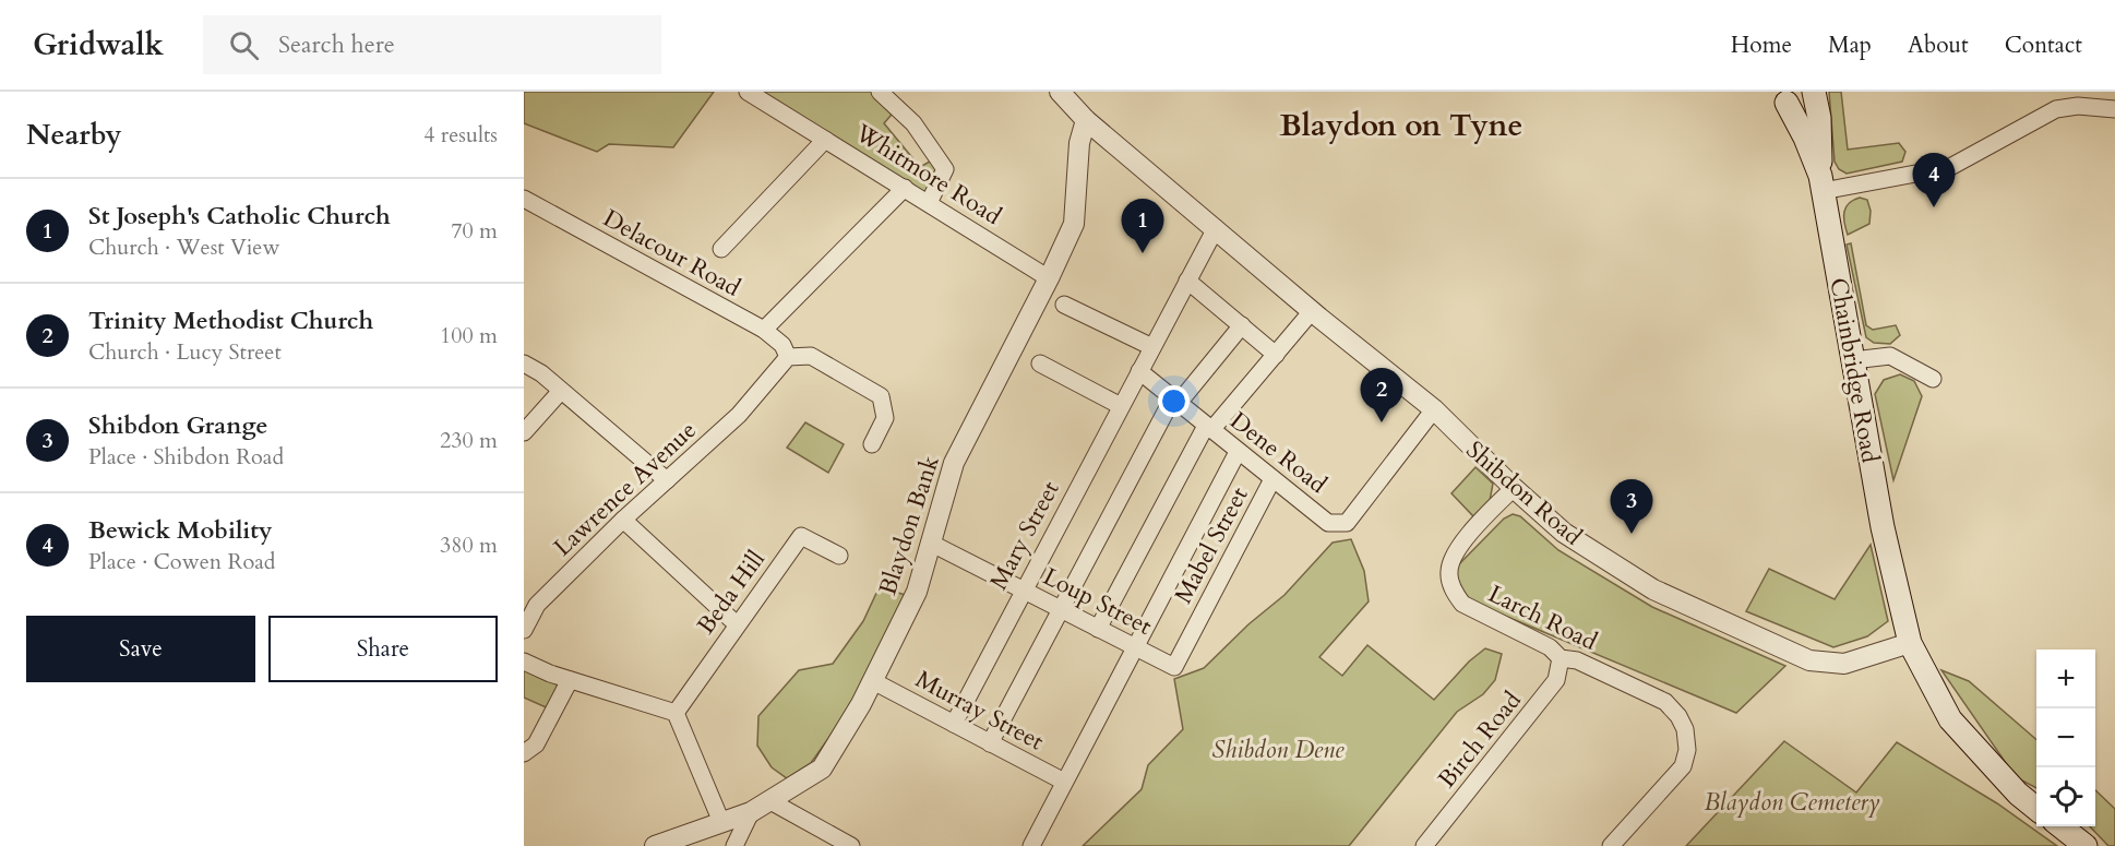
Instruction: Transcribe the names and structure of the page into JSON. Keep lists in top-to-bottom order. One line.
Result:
{"streets":{"main road":["Chainbridge Road"],"street":["Whitmore Road","Delacour Road","Dene Road","Lawrence Avenue","Shibdon Road","Blaydon Bank","Mary Street","Mabel Street","Beda Hill","Loup Street","Larch Road","Murray Street","Birch Road"]},"crossings":[["Whitmore Road","Blaydon Bank"],["Delacour Road","Lawrence Avenue"],["Chainbridge Road","Shibdon Road"],["Dene Road","Shibdon Road"],["Dene Road","Mary Street"],["Dene Road","Mabel Street"],["Shibdon Road","Blaydon Bank"],["Shibdon Road","Mary Street"],["Shibdon Road","Larch Road"],["Blaydon Bank","Loup Street"],["Blaydon Bank","Murray Street"],["Mary Street","Loup Street"],["Mary Street","Murray Street"],["Mabel Street","Loup Street"],["Larch Road","Birch Road"]],"districts":["Blaydon on Tyne"],"parks":["Shibdon Dene","Blaydon Cemetery"],"page":{"header":"Gridwalk","search":"Search here","nav":["Home","Map","About","Contact"],"heading":["Nearby","4 results"],"pins":["4","1","2","3"],"list":[{"mark":"1","name":"St Joseph's Catholic Church","note":"Church · West View","value":"70 m"},{"mark":"2","name":"Trinity Methodist Church","note":"Church · Lucy Street","value":"100 m"},{"mark":"3","name":"Shibdon Grange","note":"Place · Shibdon Road","value":"230 m"},{"mark":"4","name":"Bewick Mobility","note":"Place · Cowen Road","value":"380 m"}],"buttons":["Save","Share"],"map_buttons":["+","−"]}}
